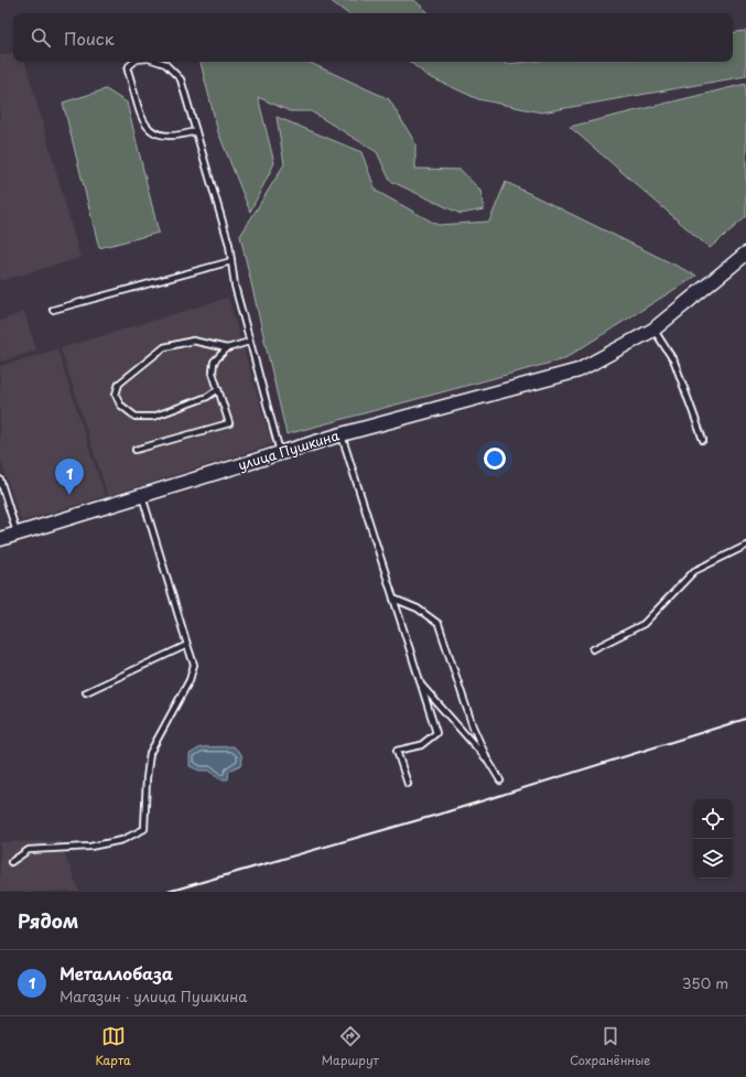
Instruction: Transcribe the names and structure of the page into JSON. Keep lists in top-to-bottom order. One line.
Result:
{"streets":{"main road":["улица Пушкина"]},"page":{"search":"Поиск","pins":"1","heading":"Рядом","list":[{"mark":"1","name":"Металлобаза","note":"Магазин · улица Пушкина","value":"350 m"}],"nav":["Карта","Маршрут","Сохранённые"]}}
